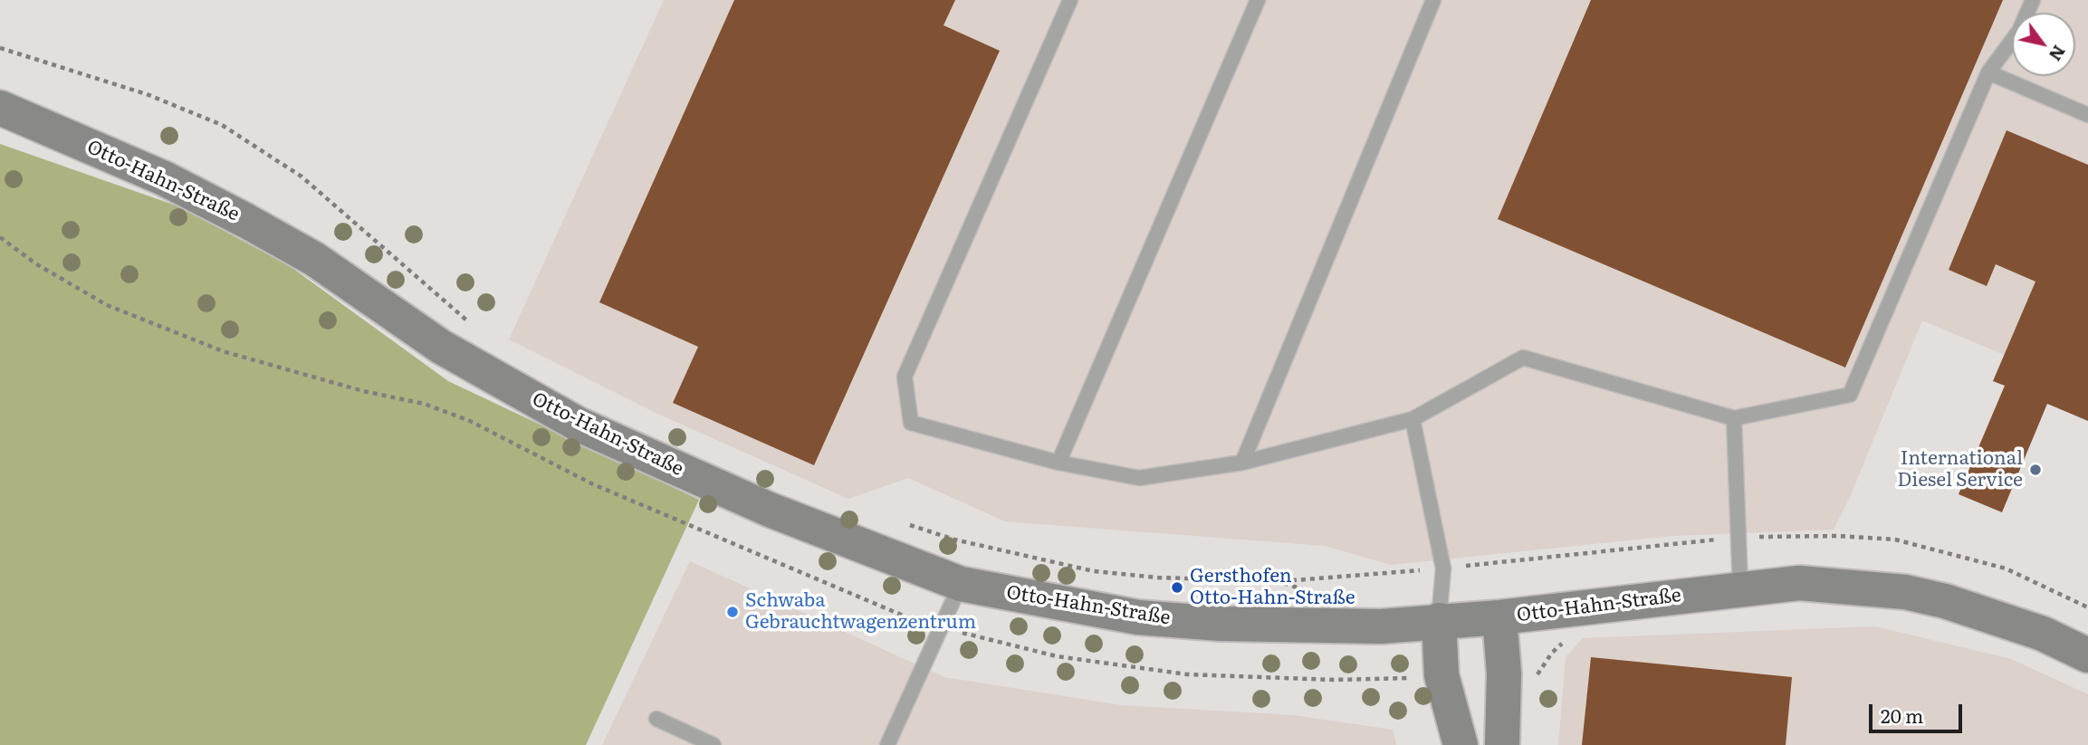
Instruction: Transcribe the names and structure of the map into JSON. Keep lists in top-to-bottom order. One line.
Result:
{"streets":{"street":["Otto-Hahn-Straße"]},"places":["International Diesel Service","Gersthofen Otto-Hahn-Straße","Schwaba Gebrauchtwagenzentrum"],"scale_bar":"20 m","north":"bottom right"}
